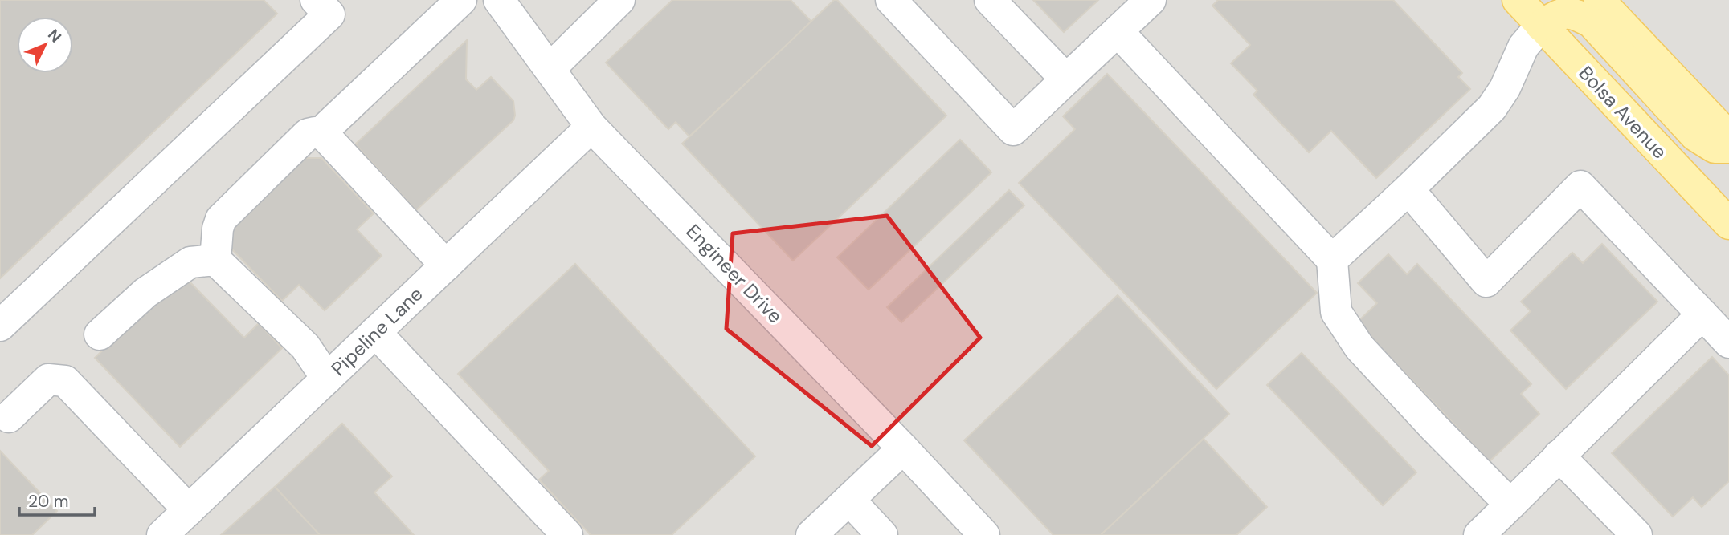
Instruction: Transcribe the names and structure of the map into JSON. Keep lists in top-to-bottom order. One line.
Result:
{"streets":{"main road":["Bolsa Avenue"],"street":["Engineer Drive","Pipeline Lane"]},"crossings":[["Engineer Drive","Pipeline Lane"]],"scale_bar":"20 m","north":"top right"}
